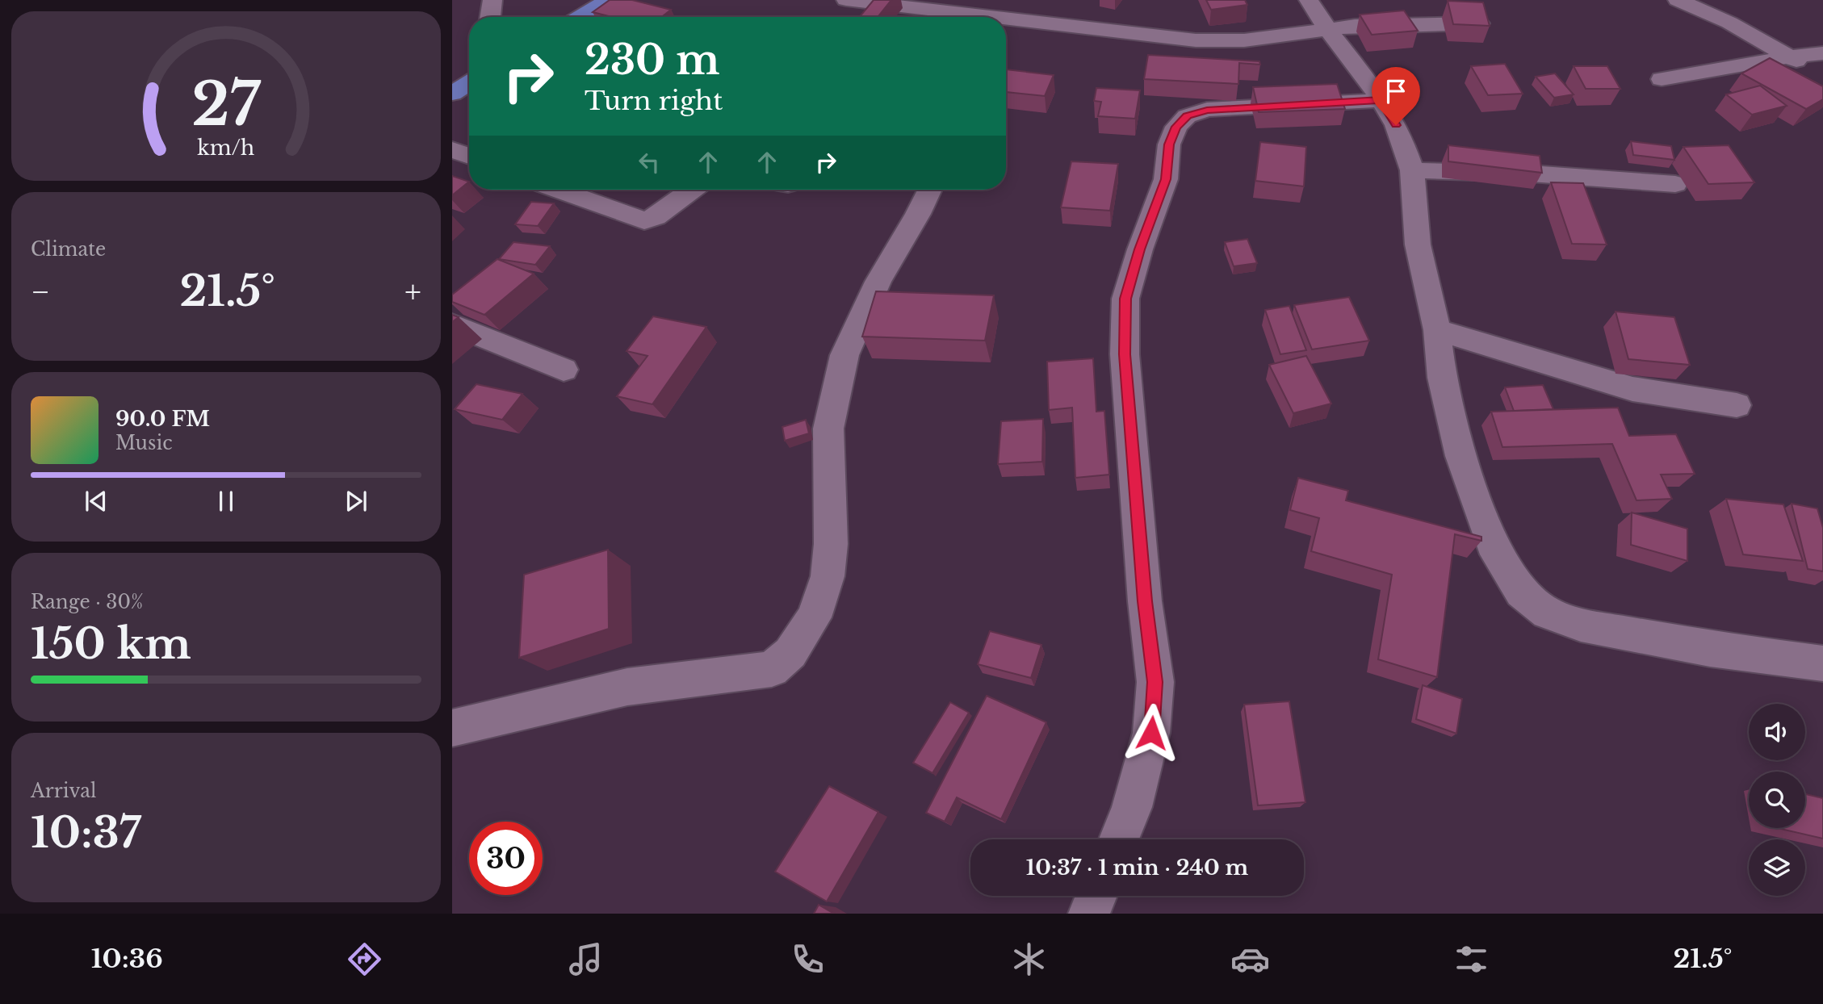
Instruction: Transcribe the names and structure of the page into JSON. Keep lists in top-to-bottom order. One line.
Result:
{"page":{"turn":["230 m","Turn right"],"tile":["Climate",["Range · 30%","150 km"],["Arrival","10:37"]],"heat":["−","21.5°","+"],"song":["90.0 FM","Music"],"limit":"30","trip":"10:37 · 1 min · 240 m","tabs":["10:36","21.5°"],"gauge":["27","km/h"]}}
